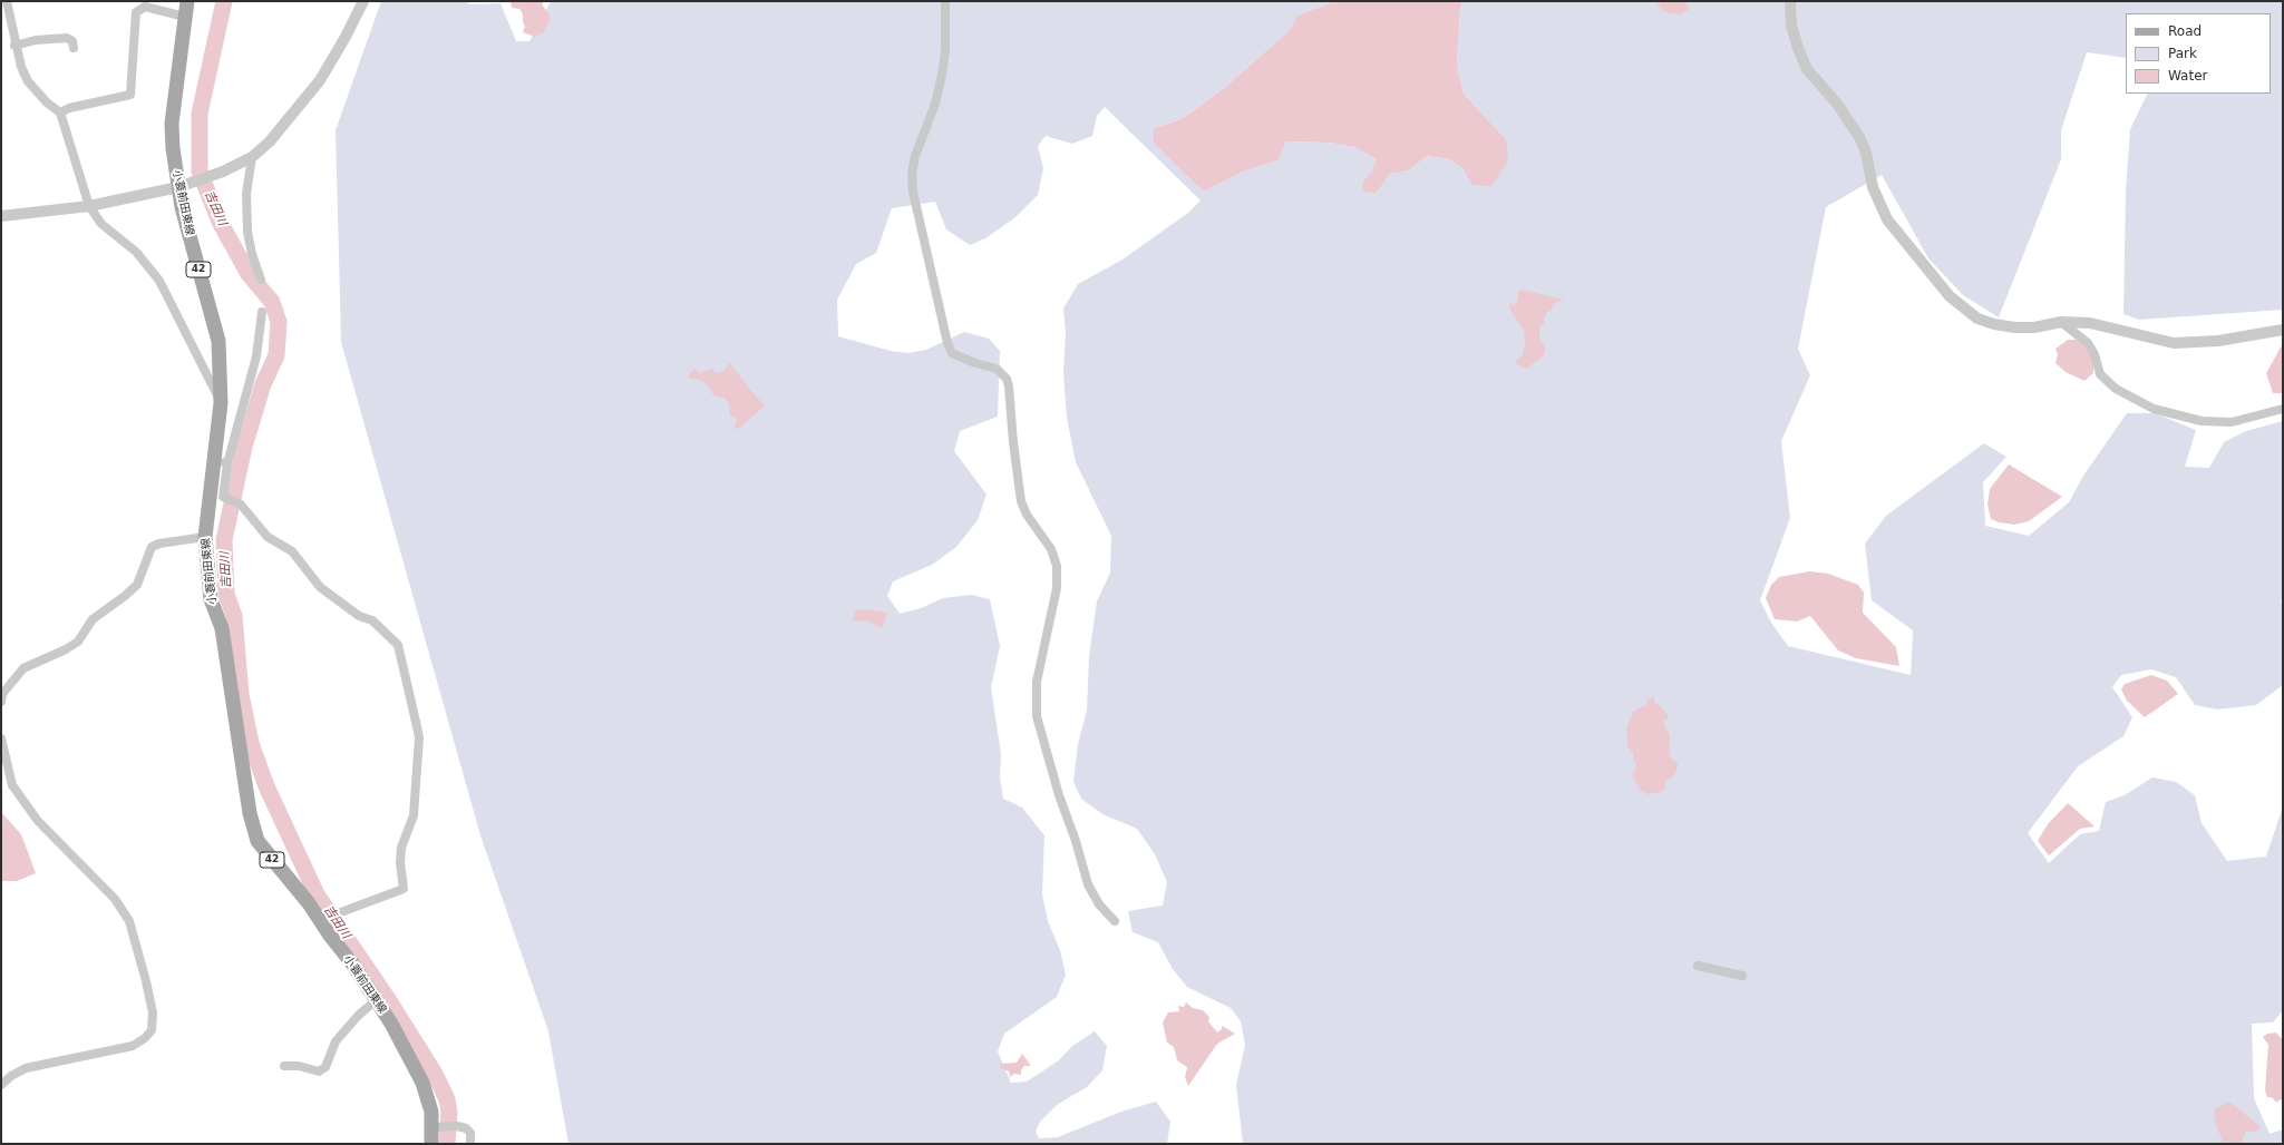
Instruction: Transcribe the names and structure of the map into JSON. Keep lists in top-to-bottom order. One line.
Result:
{"streets":{"main road":["小蓑前田東線","42"]},"water":["吉田川"],"legend":["Road","Park","Water"]}
